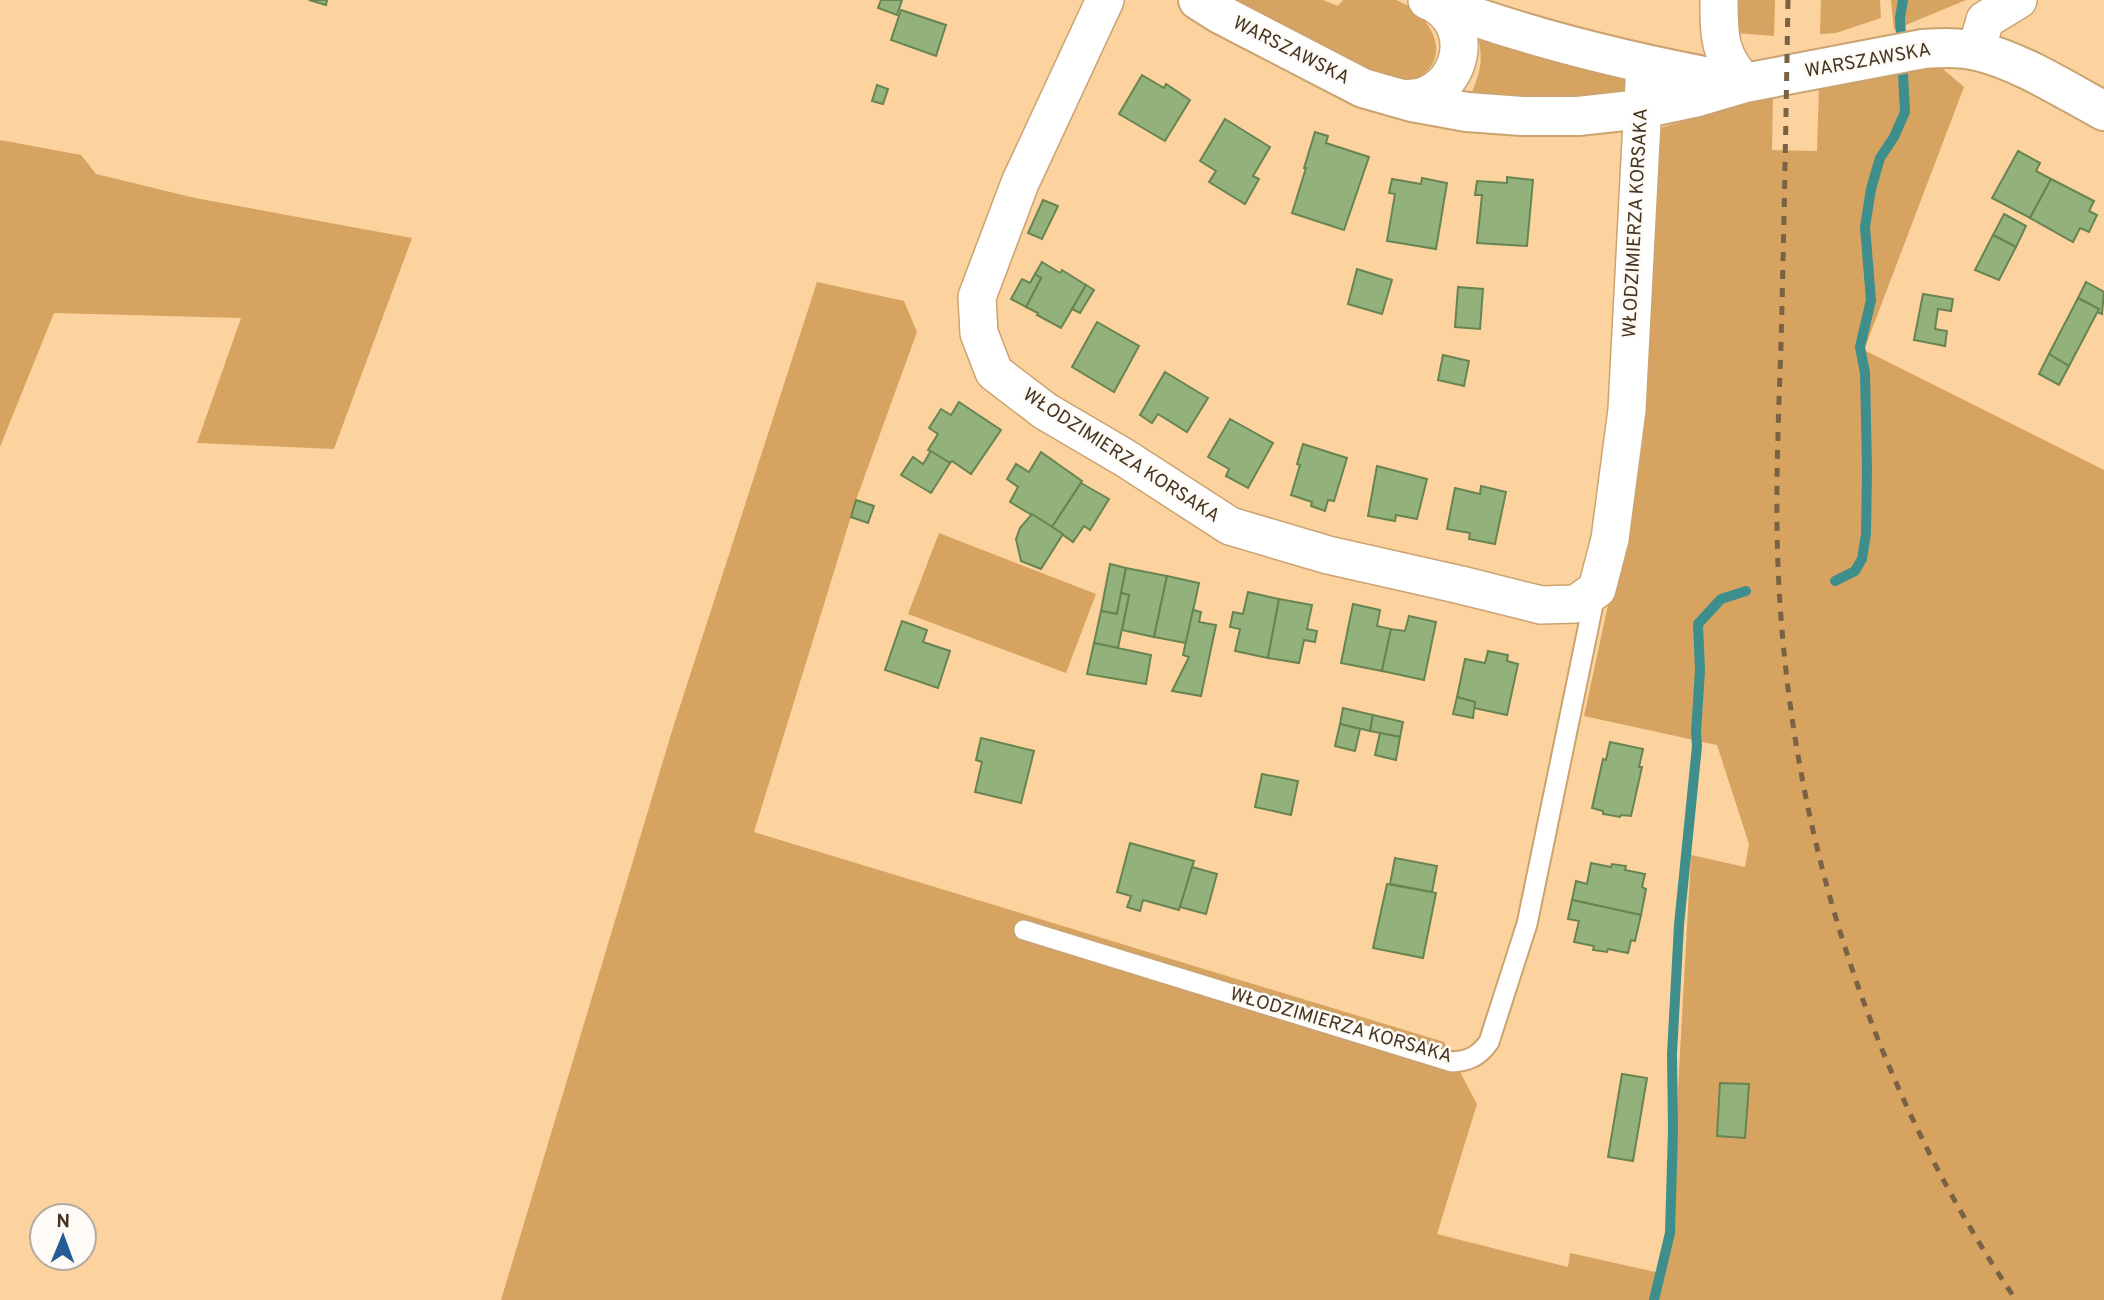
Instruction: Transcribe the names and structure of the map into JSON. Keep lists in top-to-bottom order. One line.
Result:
{"streets":{"street":["WARSZAWSKA","WŁODZIMIERZA KORSAKA"]},"crossings":[["WARSZAWSKA","WŁODZIMIERZA KORSAKA"]],"north":"top"}
